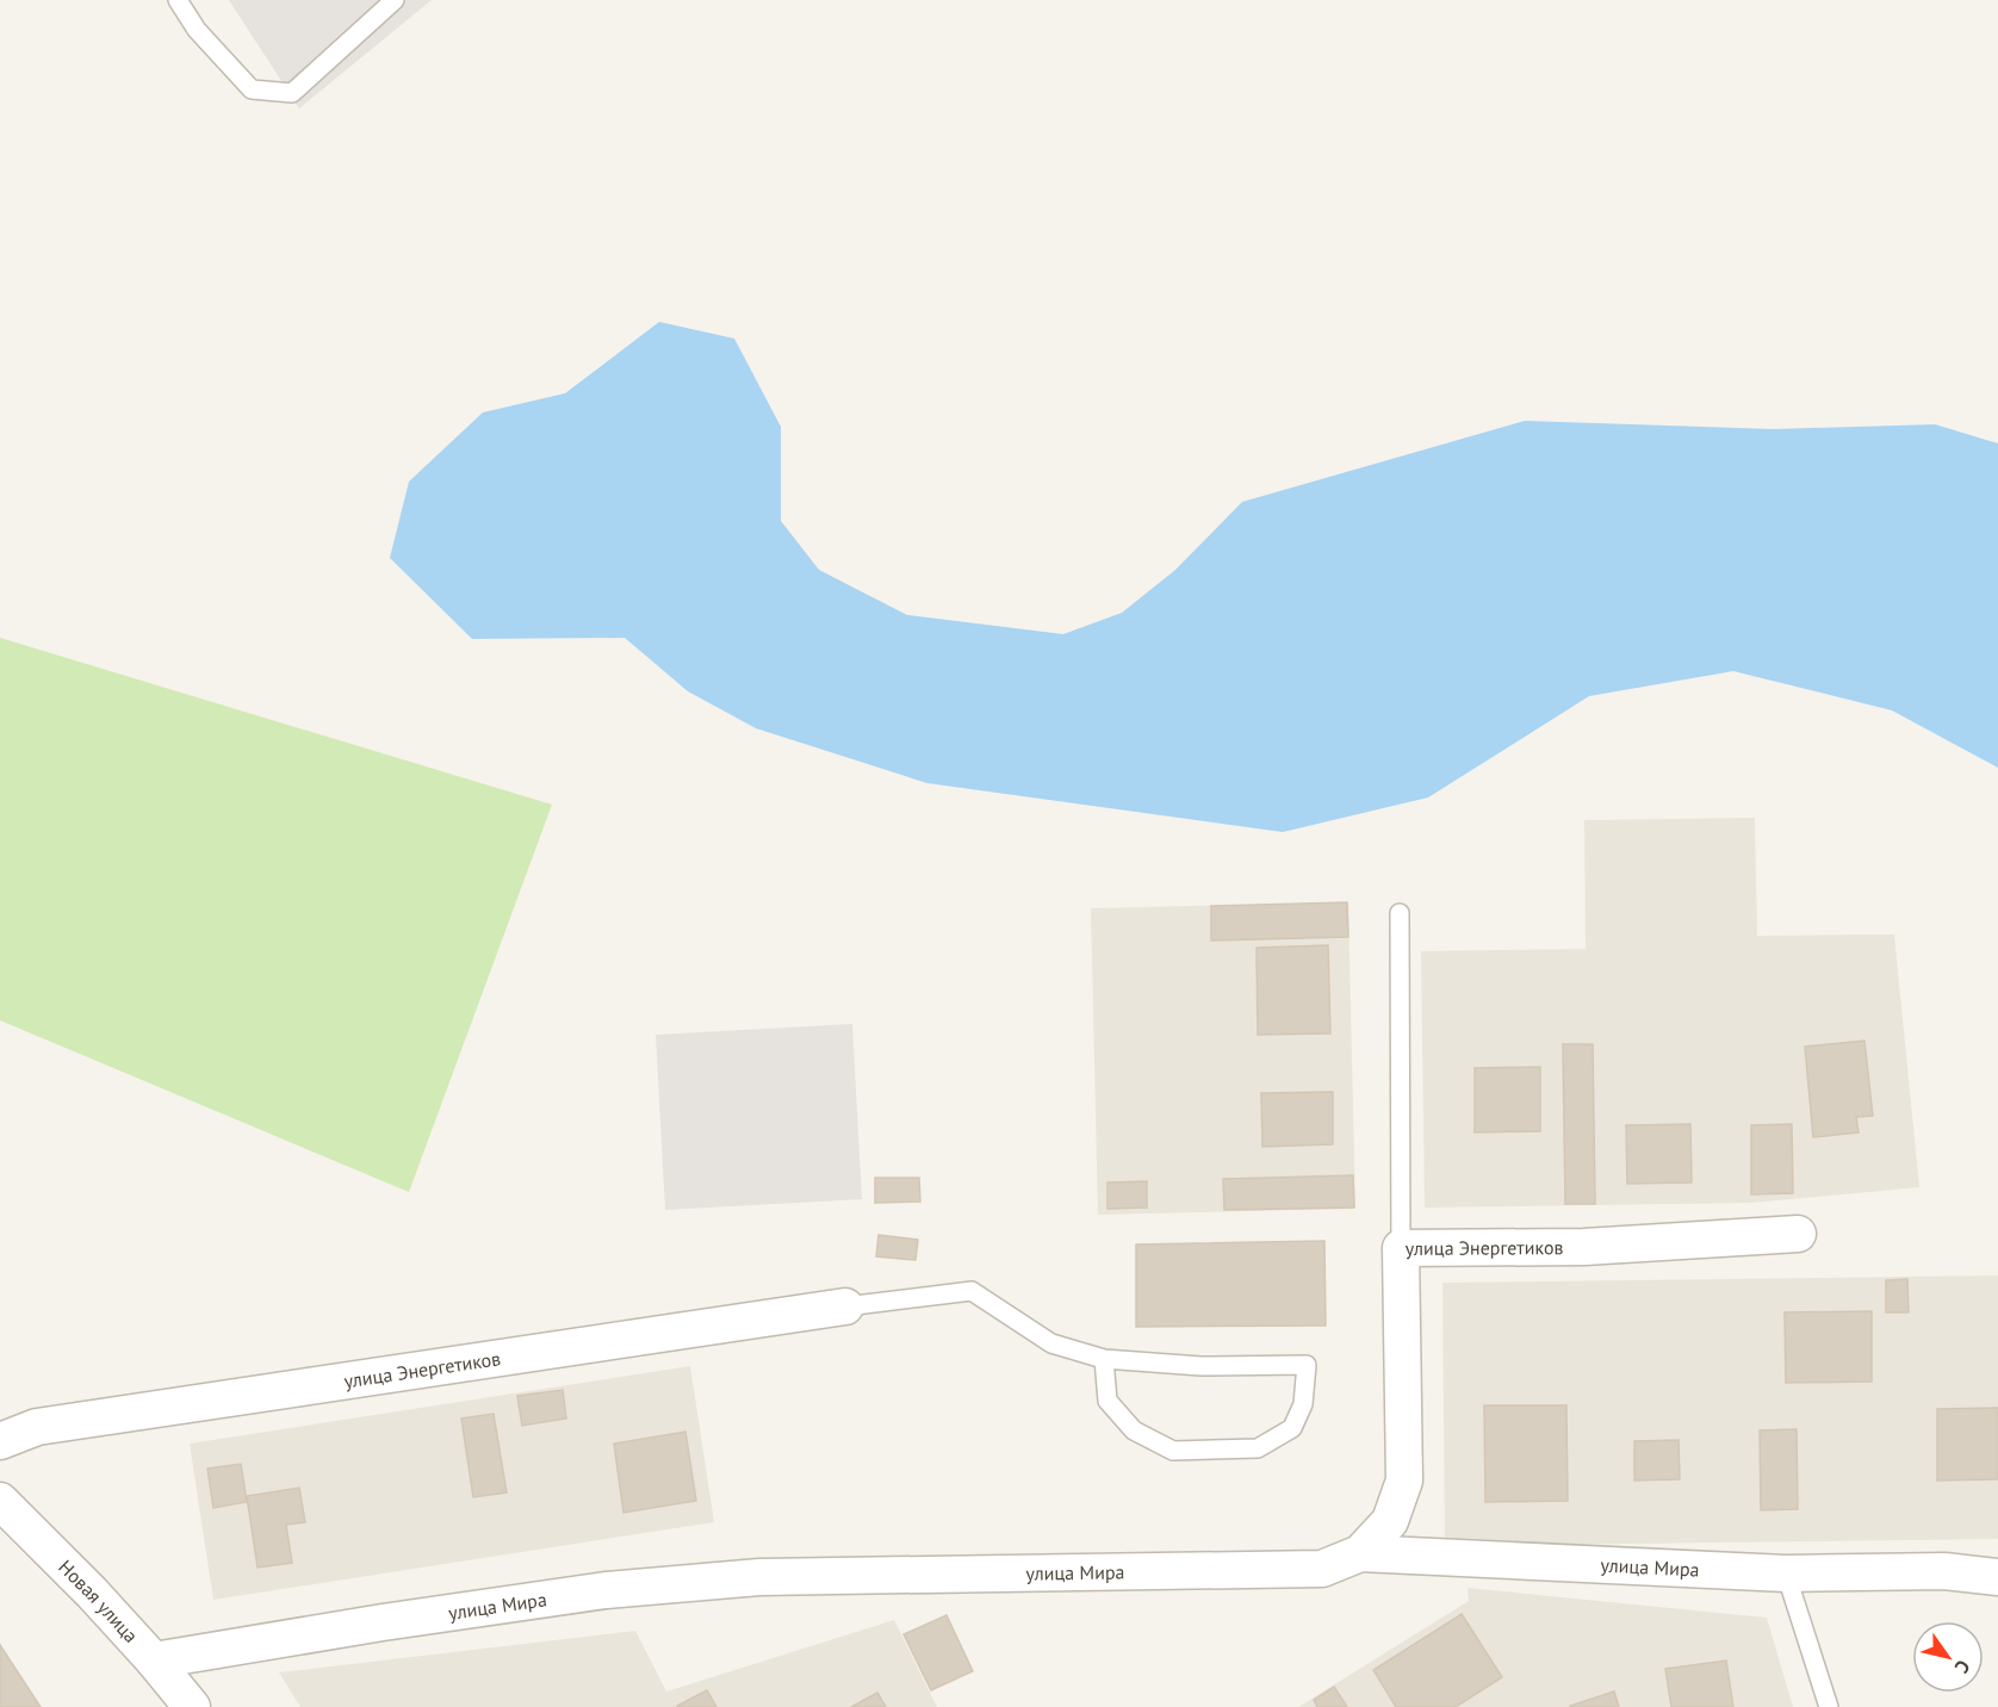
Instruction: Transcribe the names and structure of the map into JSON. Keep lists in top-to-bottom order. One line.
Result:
{"streets":{"street":["улица Энергетиков","улица Мира","Новая улица"]},"crossings":[["улица Энергетиков","улица Мира"],["улица Мира","Новая улица"]],"north":"bottom right"}
